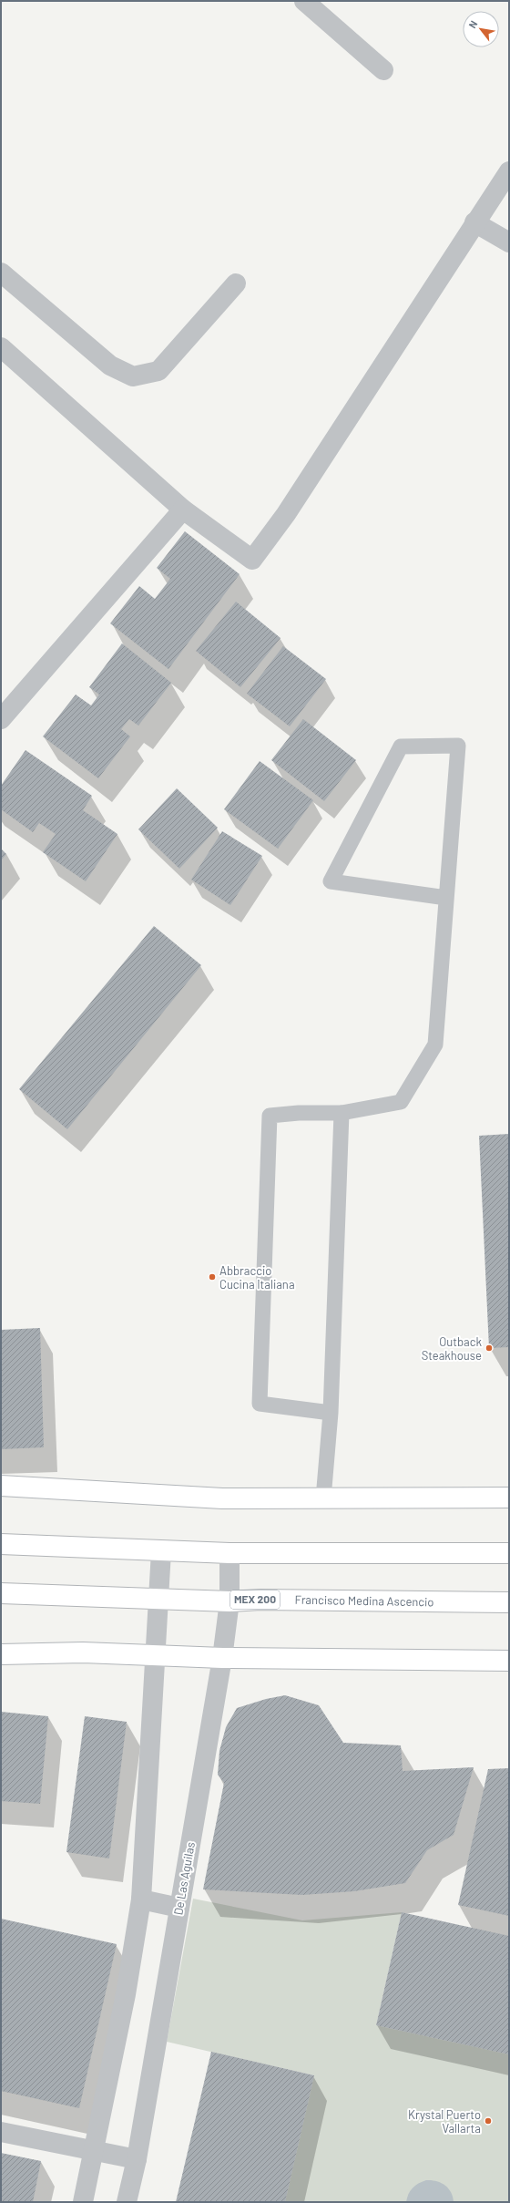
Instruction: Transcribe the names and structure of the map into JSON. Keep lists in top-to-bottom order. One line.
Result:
{"streets":{"main road":["MEX 200","Francisco Medina Ascencio"],"street":["De Las Aguilas"]},"crossings":[["Francisco Medina Ascencio","De Las Aguilas"]],"places":["Abbraccio Cucina Italiana","Outback Steakhouse","Krystal Puerto Vallarta"],"north":"top left"}
